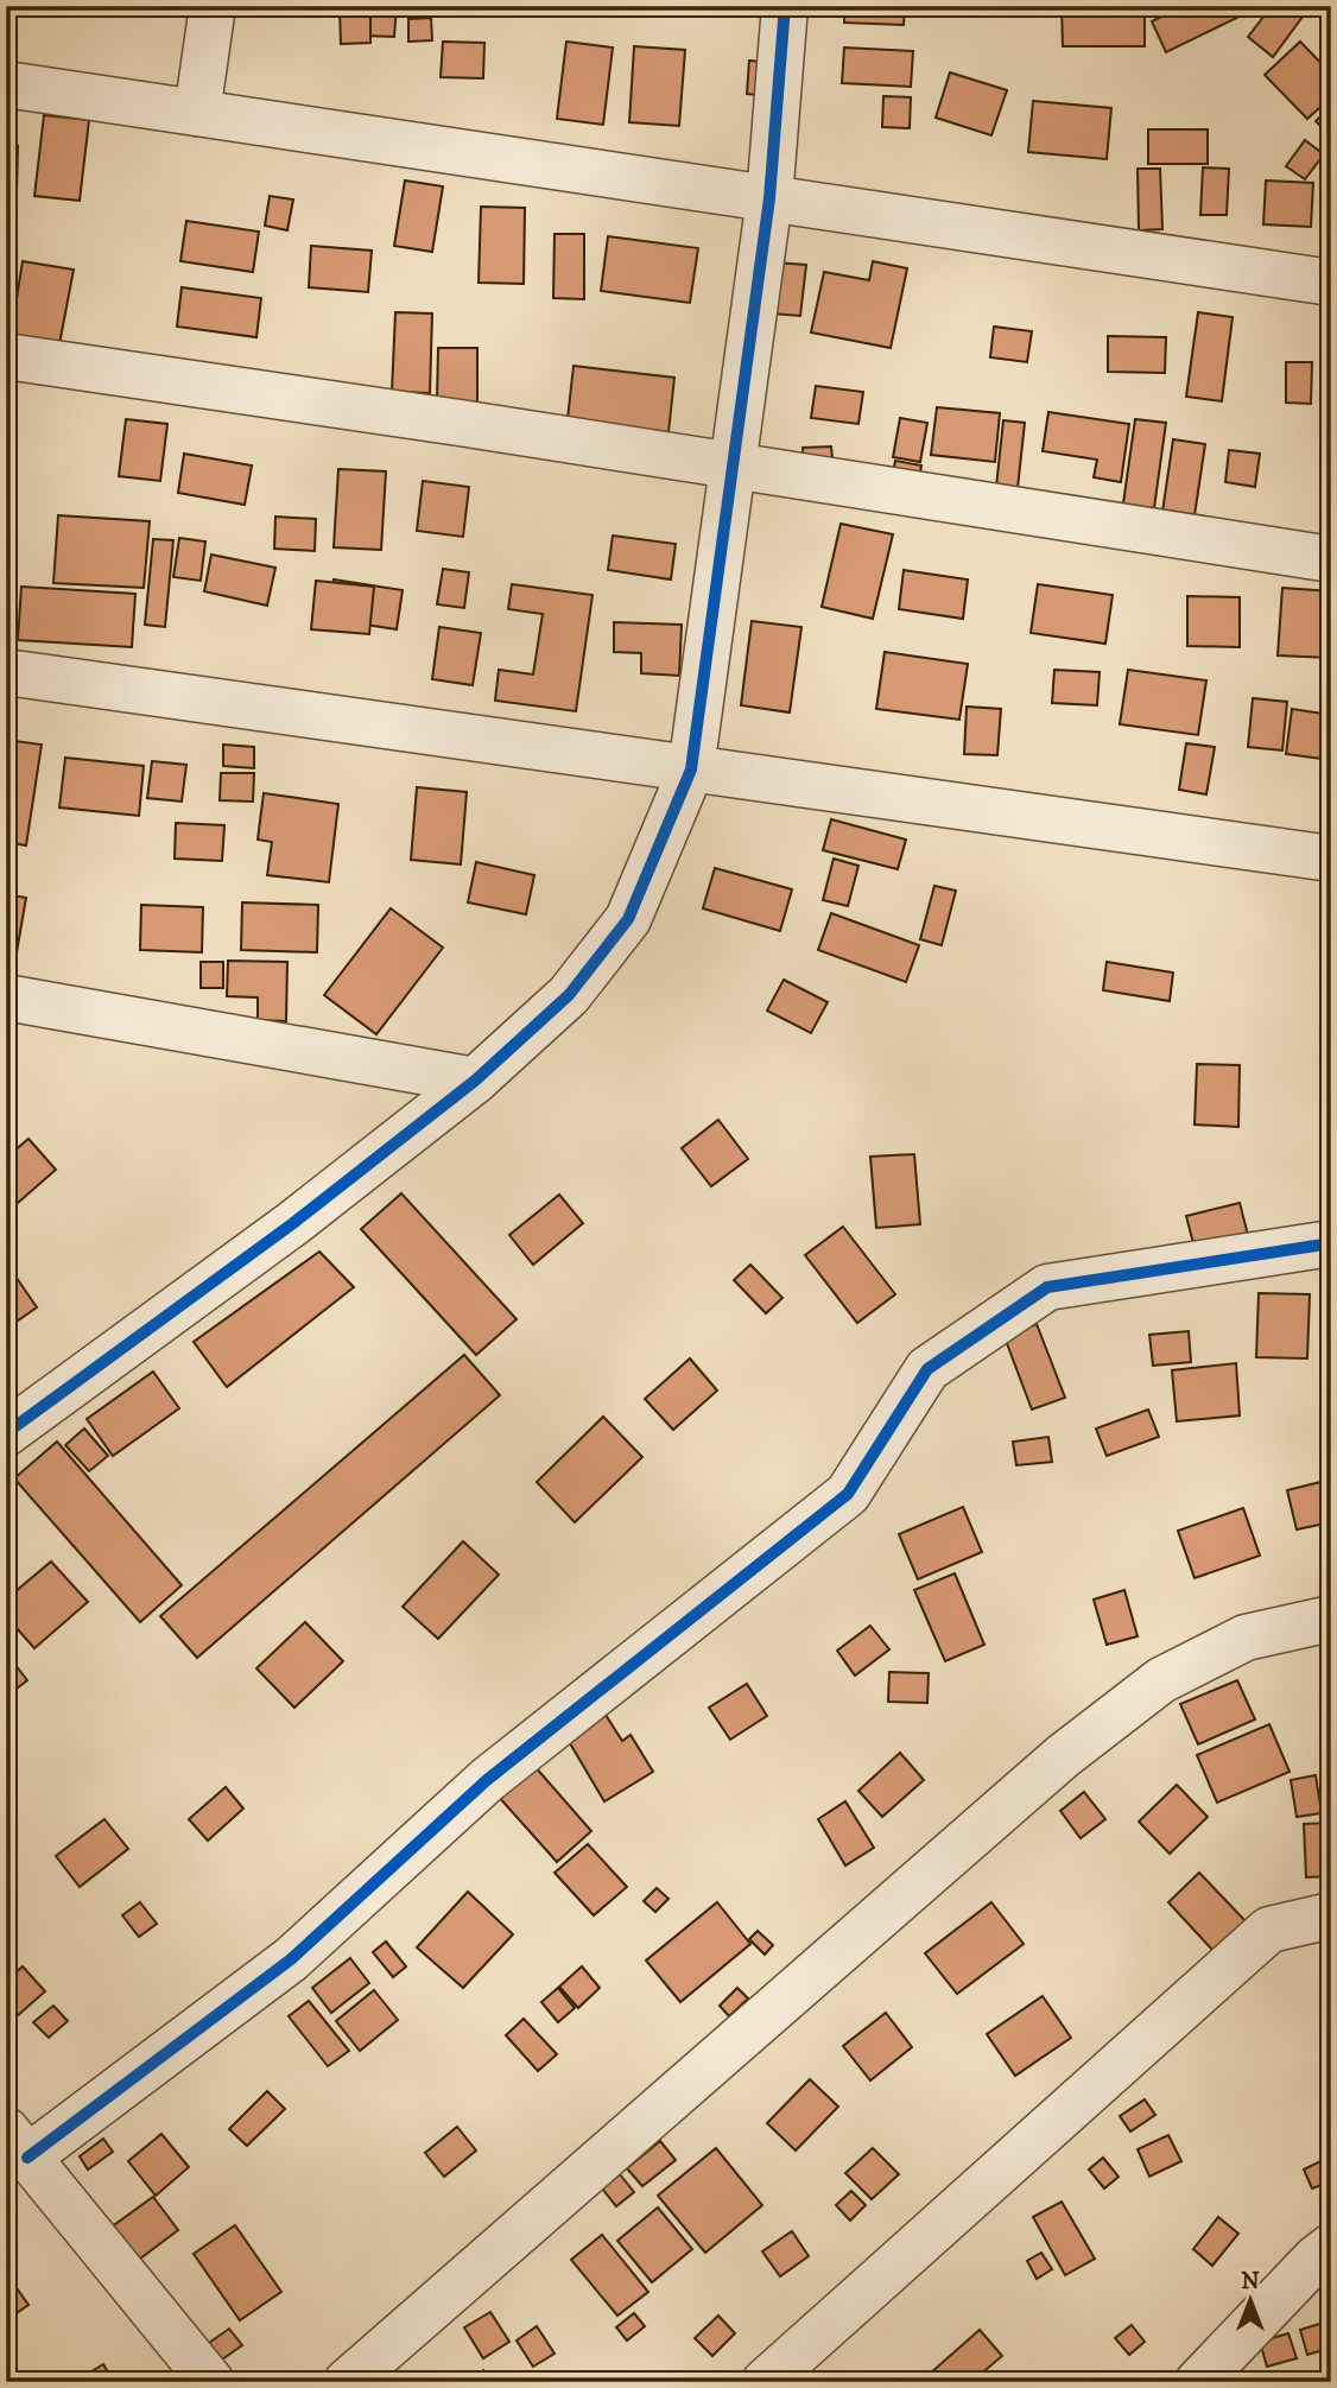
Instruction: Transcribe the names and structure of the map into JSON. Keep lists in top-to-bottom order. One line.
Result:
{"north":"top"}
